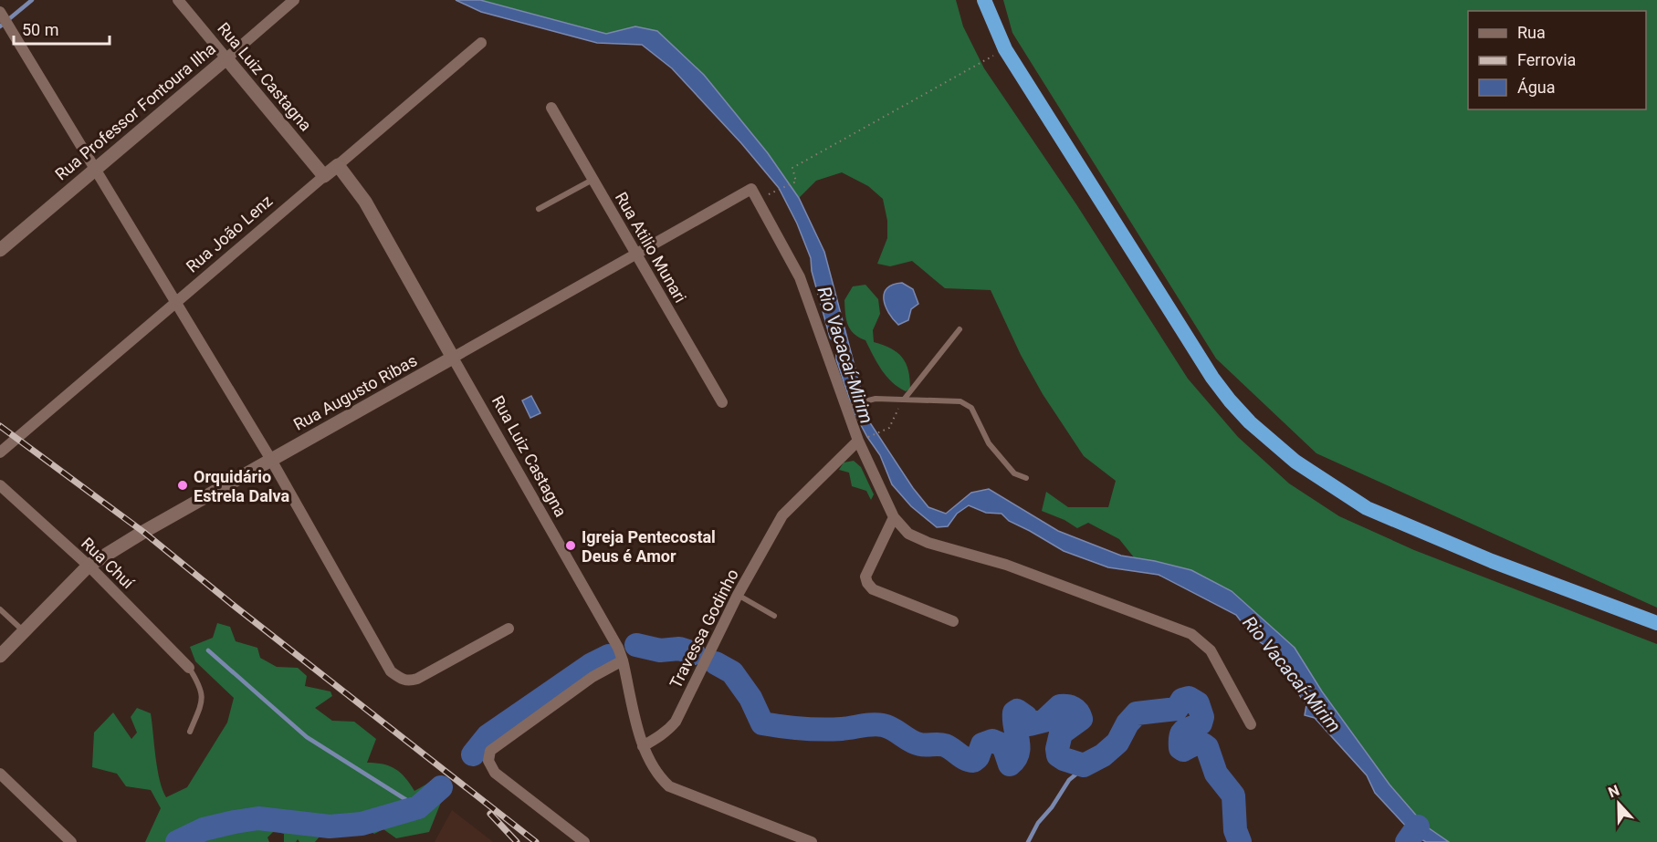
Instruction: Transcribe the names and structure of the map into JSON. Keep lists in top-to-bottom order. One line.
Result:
{"streets":{"street":["Rua Luiz Castagna","Rua Professor Fontoura Ilha","Rua João Lenz","Rua Atilio Munari","Rua Augusto Ribas","Rua Chuí","Travessa Godinho"]},"crossings":[["Rua Luiz Castagna","Rua Professor Fontoura Ilha"],["Rua Luiz Castagna","Rua João Lenz"],["Rua Luiz Castagna","Rua Augusto Ribas"],["Rua Luiz Castagna","Travessa Godinho"],["Rua Atilio Munari","Rua Augusto Ribas"],["Rua Augusto Ribas","Rua Chuí"]],"water":["Rio Vacacaí-Mirim"],"places":["Orquidário Estrela Dalva","Igreja Pentecostal Deus é Amor"],"legend":["Rua","Ferrovia","Água"],"scale_bar":"50 m","north":"top"}
